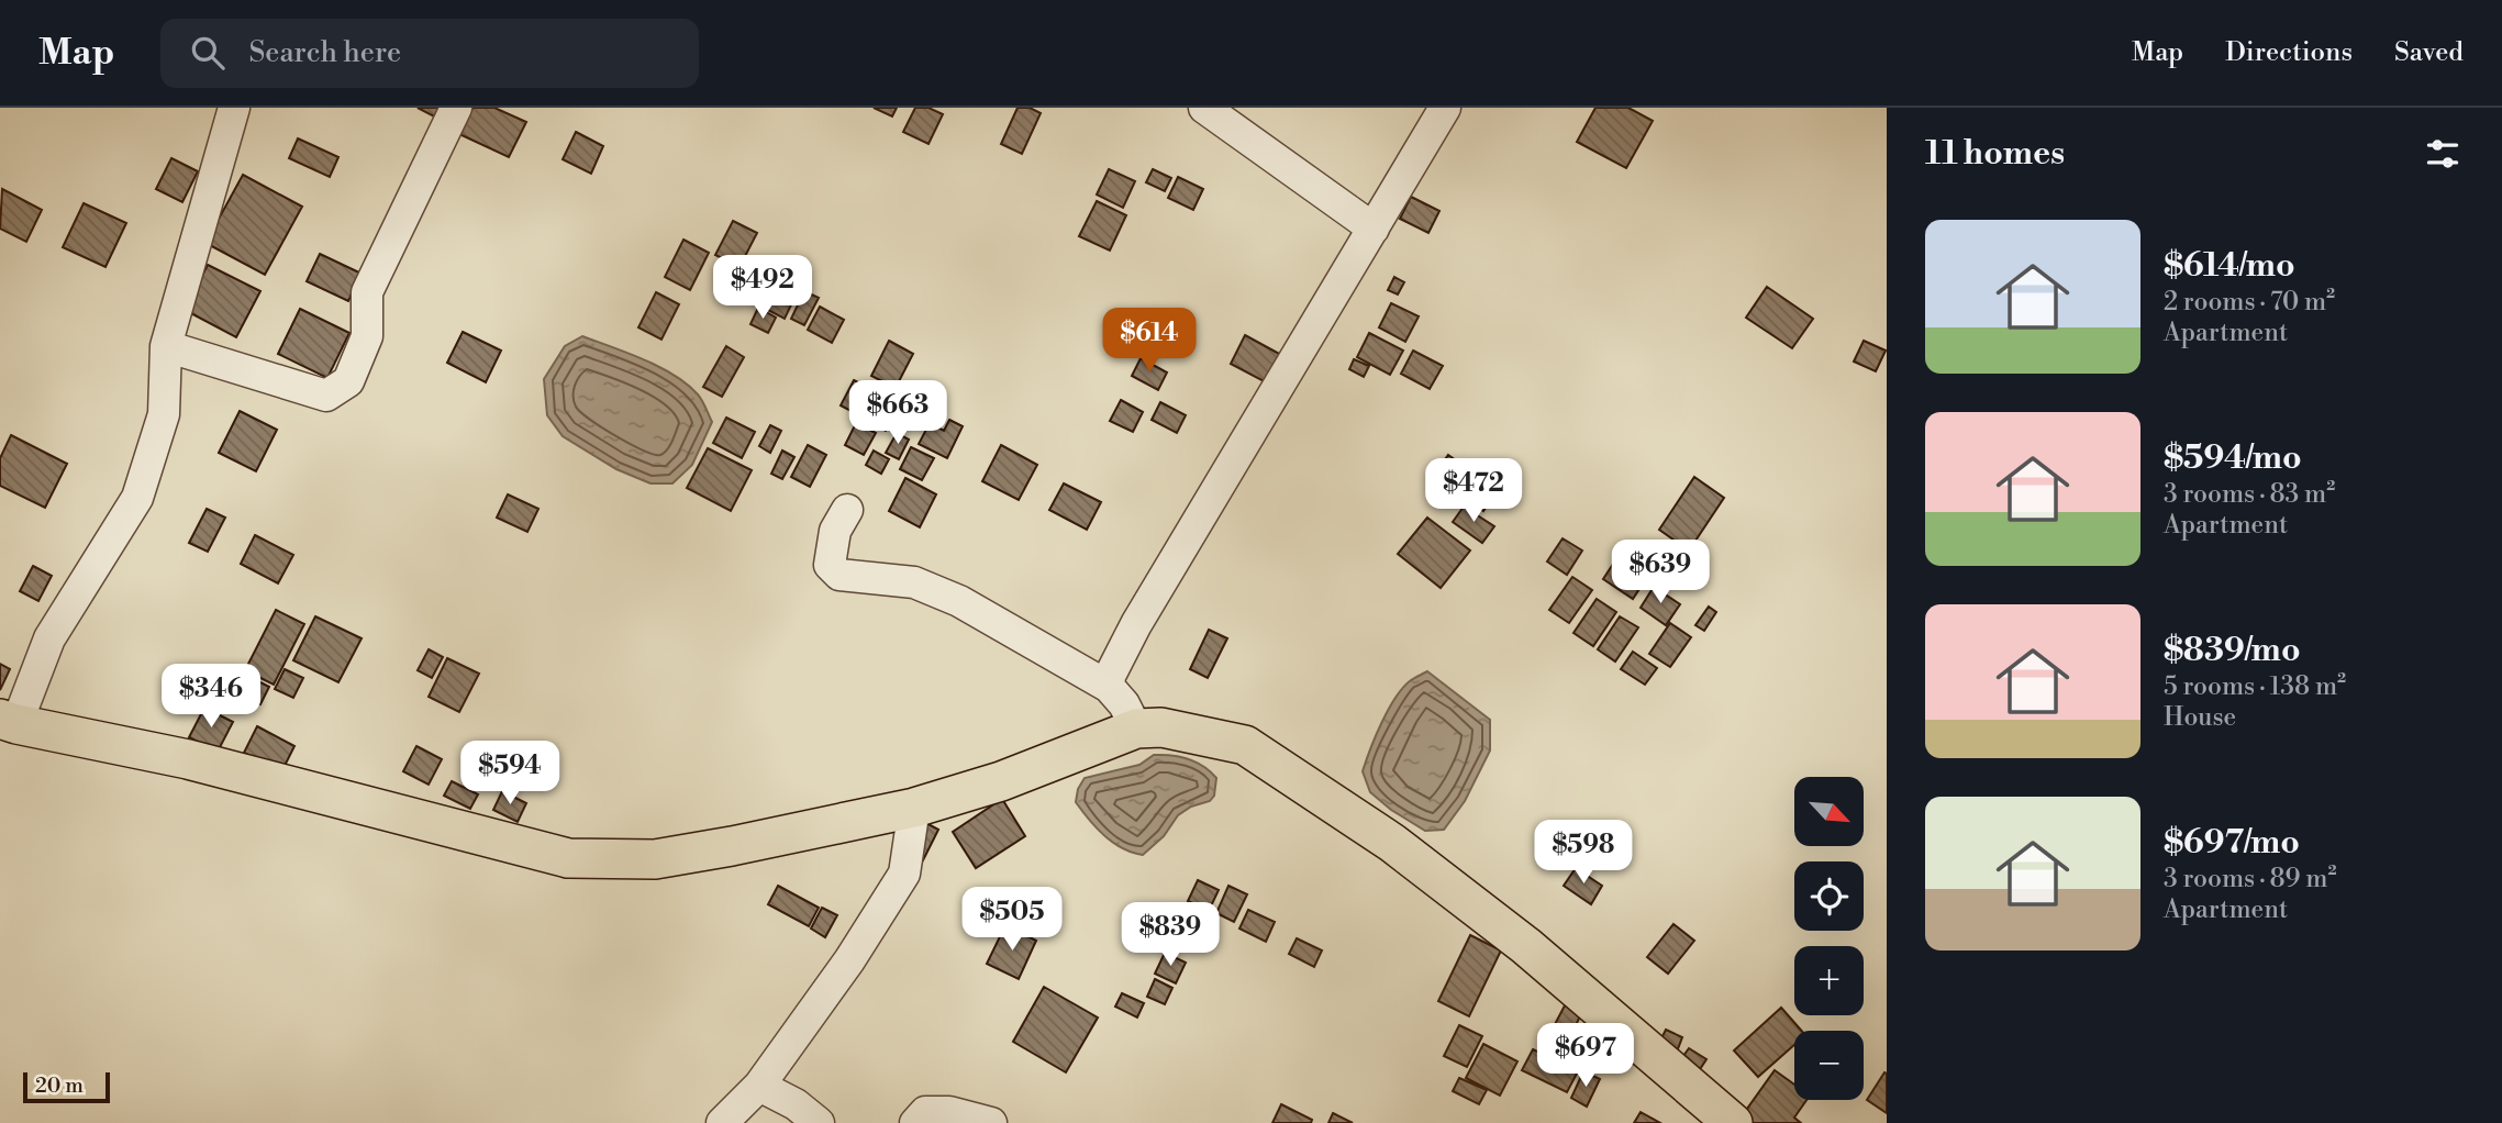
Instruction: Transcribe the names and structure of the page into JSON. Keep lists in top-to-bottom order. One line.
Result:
{"scale_bar":"20 m","north":"bottom right","page":{"header":"Map","search":"Search here","nav":["Map","Directions","Saved"],"heading":"11 homes","list":[{"name":"$614/mo","note":"2 rooms · 70 m² · Apartment"},{"name":"$594/mo","note":"3 rooms · 83 m² · Apartment"},{"name":"$839/mo","note":"5 rooms · 138 m² · House"},{"name":"$697/mo","note":"3 rooms · 89 m² · Apartment"}],"price":["$492","$614","$663","$472","$639","$346","$594","$598","$505","$839","$697"],"map_buttons":["+","−"],"scale":"20 m"}}
